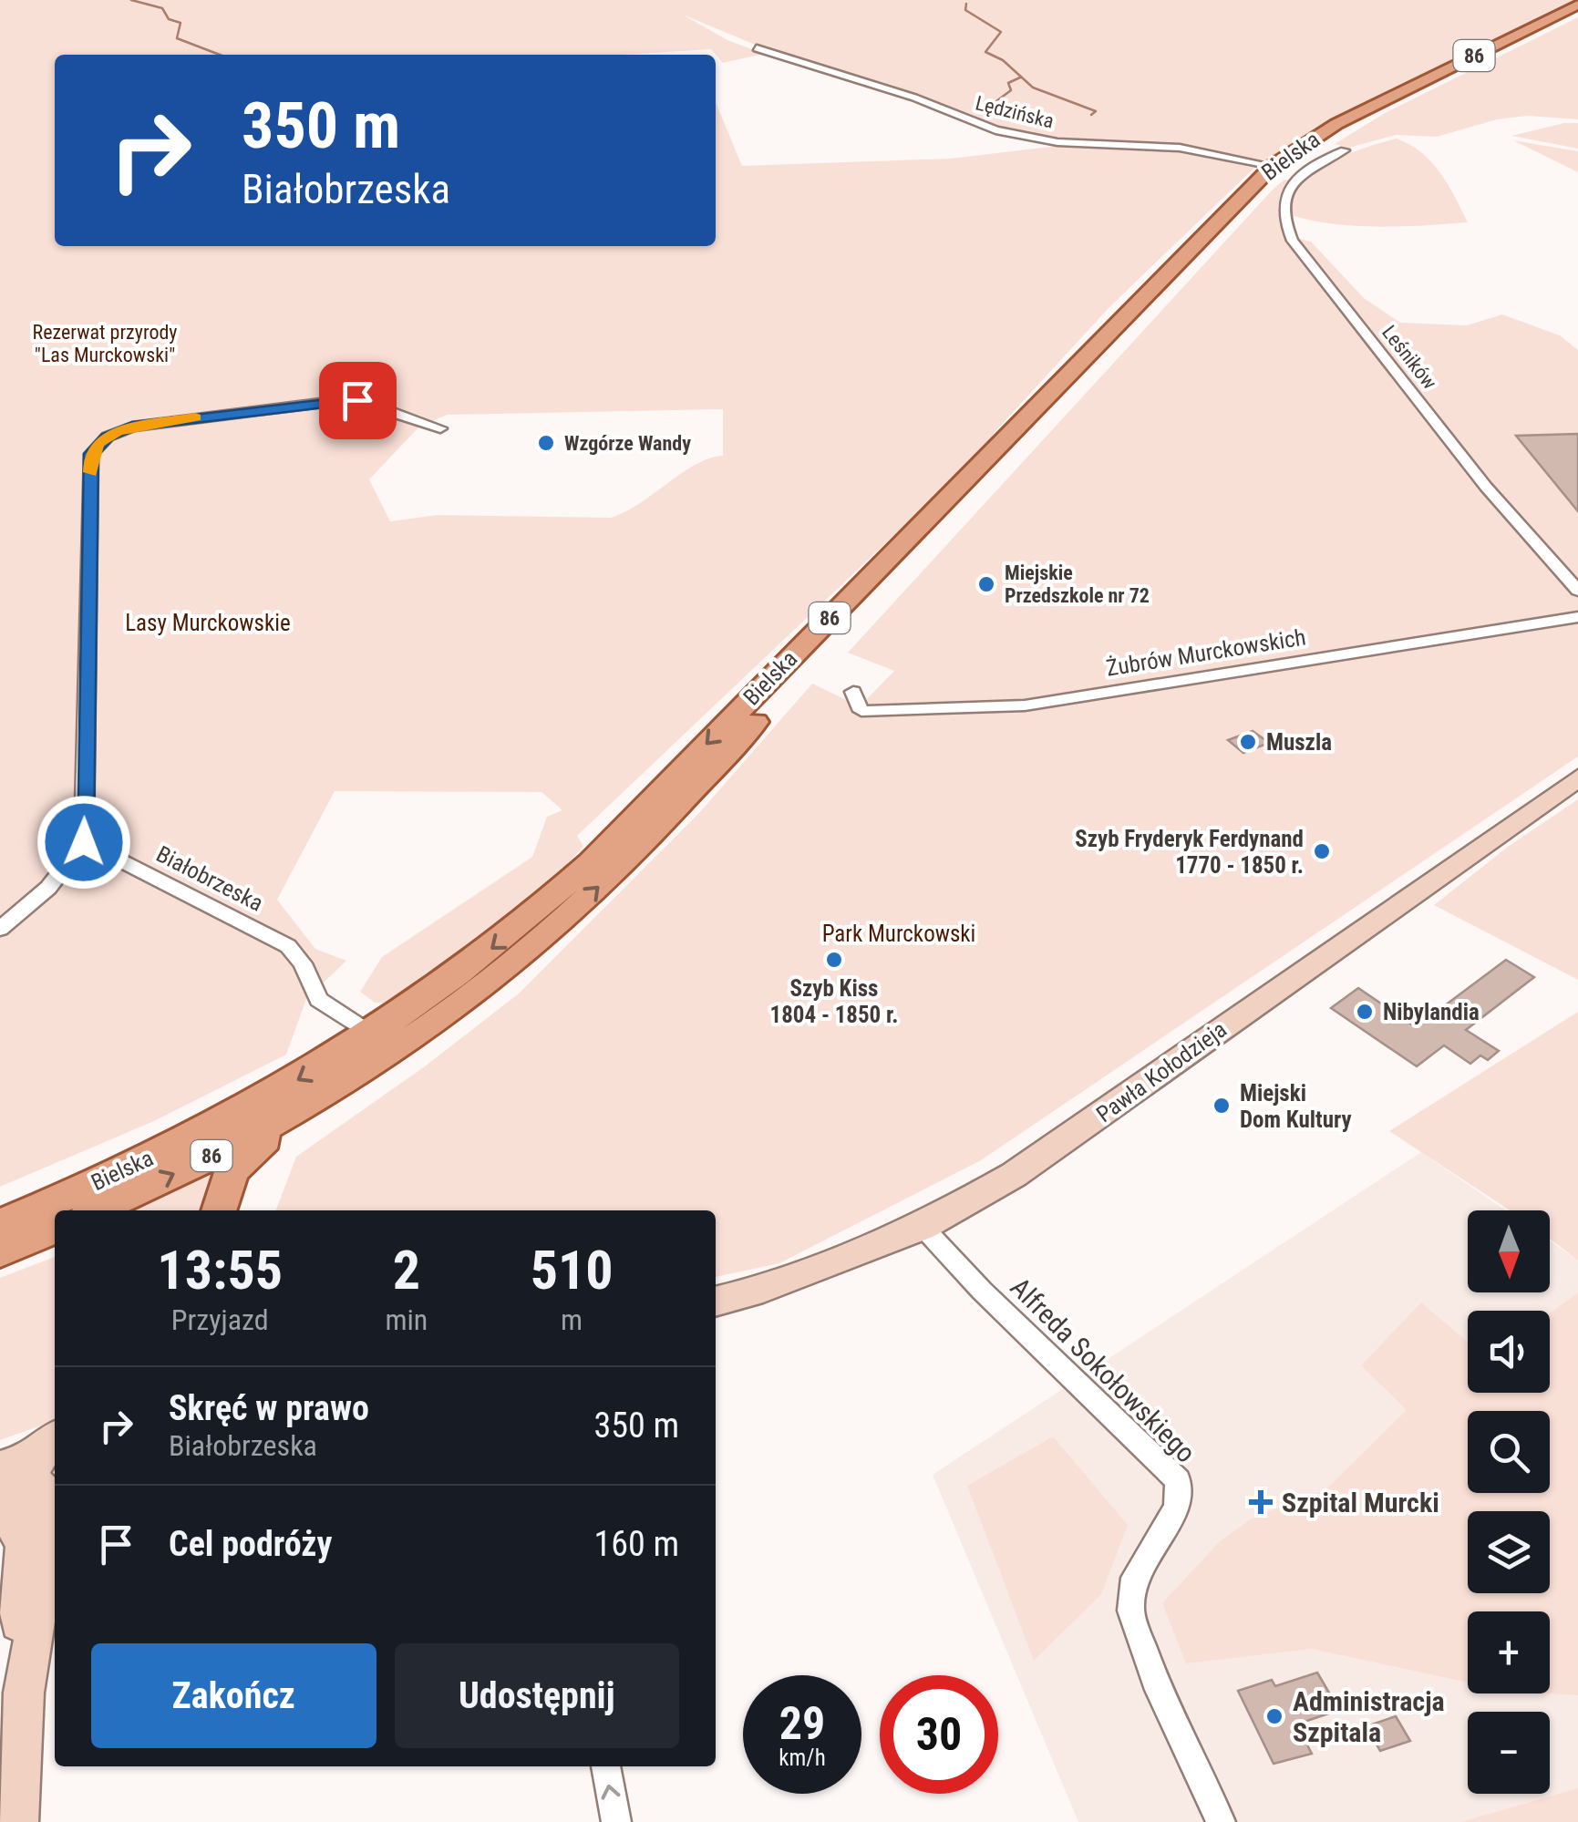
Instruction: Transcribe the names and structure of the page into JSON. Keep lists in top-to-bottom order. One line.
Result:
{"streets":{"main road":["86","Bielska"],"street":["Lędzińska","Leśników","Żubrów Murckowskich","Białobrzeska","Pawła Kołodzieja","Alfreda Sokołowskiego"]},"crossings":[["Lędzińska","Bielska"],["Bielska","Leśników"],["Bielska","Białobrzeska"],["Pawła Kołodzieja","Alfreda Sokołowskiego"]],"parks":["Rezerwat przyrody \"Las Murckowski\"","Lasy Murckowskie","Park Murckowski"],"places":{"other":["Wzgórze Wandy","Miejskie Przedszkole nr 72","Muszla","Szyb Fryderyk Ferdynand 1770 - 1850 r.","Szyb Kiss 1804 - 1850 r.","Nibylandia","Miejski Dom Kultury","Administracja Szpitala"],"health":["Szpital Murcki"]},"north":"bottom","page":{"turn":["350 m","Białobrzeska"],"map_buttons":["+","−"],"eta":["13:55","Przyjazd","2","min","510","m"],"list":[{"name":"Skręć w prawo","note":"Białobrzeska","value":"350 m"},{"name":"Cel podróży","value":"160 m"}],"buttons":["Zakończ","Udostępnij"],"speed":"29 km/h","limit":"30"}}
